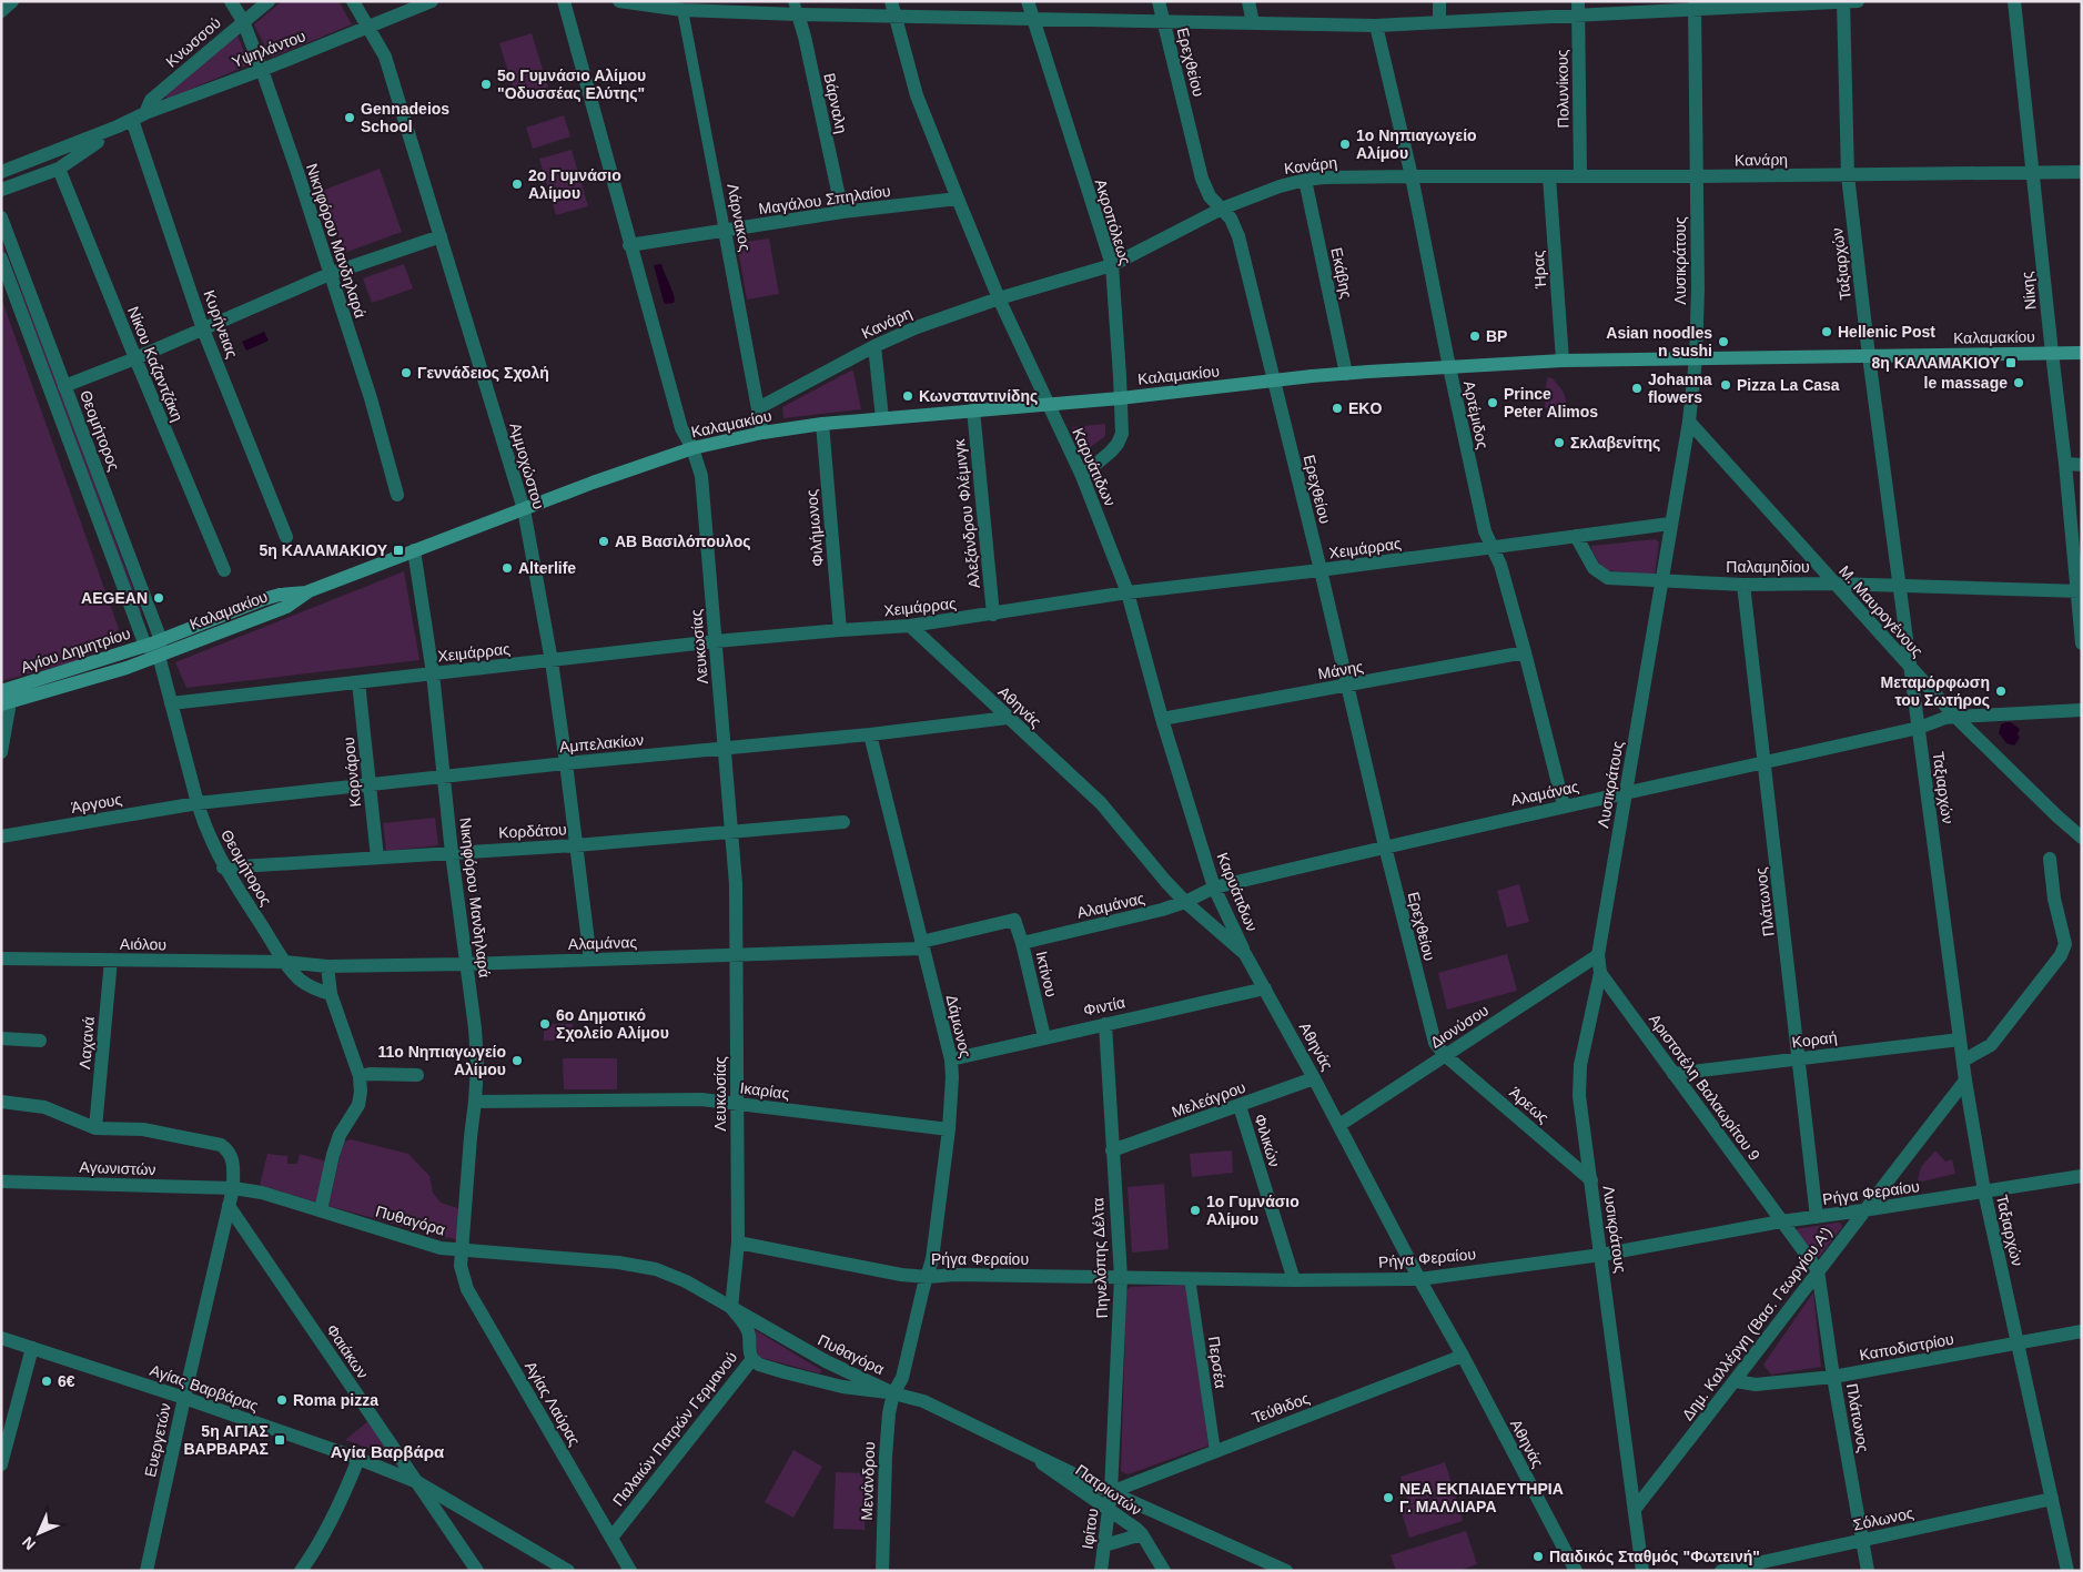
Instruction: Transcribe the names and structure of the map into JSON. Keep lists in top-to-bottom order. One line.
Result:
{"streets":{"main road":["Καλαμακίου","Αγίου Δημητρίου"],"street":["Κνωσσού","Υψηλάντου","Ερεχθείου","Πολυνίκους","Βάρναλη","Κανάρη","Μαγάλου Σπηλαίου","Λάρνακος","Ακροπόλεως","Νικηφόρου Μανδηλαρά","Λυσικράτους","Ταξιαρχών","Ήρας","Εκάβης","Νίκης","Κυρήνειας","Νίκου Καζαντζάκη","Αρτέμιδος","Θεομήτορος","Αμμοχώστου","Καρυάτιδων","Αλεξάνδρου Φλέμινγκ","Φιλήμωνος","Χειμάρρας","Παλαμηδίου","Μ. Μαυρογένους","Λευκωσίας","Μάνης","Αθηνάς","Αμπελακίων","Κορνάρου","Αλαμάνας","Άργους","Κορδάτου","Πλάτωνος","Αιόλου","Ικτίνου","Φιντία","Δάμωνος","Διονύσου","Κοραή","Λαχανά","Αριστοτέλη Βαλαωρίτου 9","Ικαρίας","Μελεάγρου","Άρεως","Φιλικών","Αγωνιστών","Ρήγα Φεραίου","Πυθαγόρα","Πηνελόπης Δέλτα","Δημ. Καλλέργη (Βασ. Γεωργίου Α')","Καποδιστρίου","Φαιάκων","Περσέα","Αγίας Βαρβάρας","Αγίας Λαύρας","Τεύθιδος","Παλαιών Πατρών Γερμανού","Ευεργετών","Μενάνδρου","Πατριωτών","Σόλωνος","Ιφίτου"]},"crossings":[["Κνωσσού","Υψηλάντου"],["Κνωσσού","Νικηφόρου Μανδηλαρά"],["Κνωσσού","Κυρήνειας"],["Υψηλάντου","Νικηφόρου Μανδηλαρά"],["Υψηλάντου","Κυρήνειας"],["Υψηλάντου","Νίκου Καζαντζάκη"],["Υψηλάντου","Αμμοχώστου"],["Ερεχθείου","Κανάρη"],["Ερεχθείου","Καλαμακίου"],["Ερεχθείου","Χειμάρρας"],["Ερεχθείου","Μάνης"],["Ερεχθείου","Αλαμάνας"],["Ερεχθείου","Διονύσου"],["Ερεχθείου","Άρεως"],["Πολυνίκους","Κανάρη"],["Βάρναλη","Μαγάλου Σπηλαίου"],["Κανάρη","Λάρνακος"],["Κανάρη","Ακροπόλεως"],["Κανάρη","Λυσικράτους"],["Κανάρη","Ταξιαρχών"],["Κανάρη","Ήρας"],["Κανάρη","Εκάβης"],["Κανάρη","Νίκης"],["Κανάρη","Αρτέμιδος"],["Κανάρη","Καρυάτιδων"],["Μαγάλου Σπηλαίου","Λάρνακος"],["Μαγάλου Σπηλαίου","Καρυάτιδων"],["Μαγάλου Σπηλαίου","Λευκωσίας"],["Λάρνακος","Καλαμακίου"],["Ακροπόλεως","Καλαμακίου"],["Ακροπόλεως","Καρυάτιδων"],["Νικηφόρου Μανδηλαρά","Καλαμακίου"],["Νικηφόρου Μανδηλαρά","Χειμάρρας"],["Νικηφόρου Μανδηλαρά","Αμπελακίων"],["Νικηφόρου Μανδηλαρά","Αλαμάνας"],["Νικηφόρου Μανδηλαρά","Κορδάτου"],["Νικηφόρου Μανδηλαρά","Ικαρίας"],["Νικηφόρου Μανδηλαρά","Πυθαγόρα"],["Νικηφόρου Μανδηλαρά","Αγίας Λαύρας"],["Λυσικράτους","Καλαμακίου"],["Λυσικράτους","Χειμάρρας"],["Λυσικράτους","Παλαμηδίου"],["Λυσικράτους","Μ. Μαυρογένους"],["Λυσικράτους","Αλαμάνας"],["Λυσικράτους","Διονύσου"],["Λυσικράτους","Αριστοτέλη Βαλαωρίτου 9"],["Λυσικράτους","Άρεως"],["Λυσικράτους","Ρήγα Φεραίου"],["Λυσικράτους","Δημ. Καλλέργη (Βασ. Γεωργίου Α')"],["Ταξιαρχών","Καλαμακίου"],["Ταξιαρχών","Παλαμηδίου"],["Ταξιαρχών","Μ. Μαυρογένους"],["Ταξιαρχών","Αλαμάνας"],["Ταξιαρχών","Κοραή"],["Ταξιαρχών","Ρήγα Φεραίου"],["Ταξιαρχών","Δημ. Καλλέργη (Βασ. Γεωργίου Α')"],["Ταξιαρχών","Καποδιστρίου"],["Ταξιαρχών","Σόλωνος"],["Ήρας","Καλαμακίου"],["Εκάβης","Καλαμακίου"],["Νίκης","Καλαμακίου"],["Νίκης","Παλαμηδίου"],["Καλαμακίου","Αρτέμιδος"],["Καλαμακίου","Θεομήτορος"],["Καλαμακίου","Αμμοχώστου"],["Καλαμακίου","Καρυάτιδων"],["Καλαμακίου","Αλεξάνδρου Φλέμινγκ"],["Καλαμακίου","Φιλήμωνος"],["Καλαμακίου","Λευκωσίας"],["Καλαμακίου","Αγίου Δημητρίου"],["Αρτέμιδος","Χειμάρρας"],["Αρτέμιδος","Μάνης"],["Αρτέμιδος","Αλαμάνας"],["Θεομήτορος","Χειμάρρας"],["Θεομήτορος","Αγίου Δημητρίου"],["Θεομήτορος","Αμπελακίων"],["Θεομήτορος","Αλαμάνας"],["Θεομήτορος","Άργους"],["Θεομήτορος","Κορδάτου"],["Θεομήτορος","Αιόλου"],["Αμμοχώστου","Χειμάρρας"],["Αμμοχώστου","Αμπελακίων"],["Αμμοχώστου","Αλαμάνας"],["Αμμοχώστου","Κορδάτου"],["Καρυάτιδων","Χειμάρρας"],["Καρυάτιδων","Μάνης"],["Καρυάτιδων","Αθηνάς"],["Καρυάτιδων","Αλαμάνας"],["Αλεξάνδρου Φλέμινγκ","Χειμάρρας"],["Φιλήμωνος","Χειμάρρας"],["Χειμάρρας","Παλαμηδίου"],["Χειμάρρας","Λευκωσίας"],["Χειμάρρας","Αθηνάς"],["Χειμάρρας","Κορνάρου"],["Παλαμηδίου","Μ. Μαυρογένους"],["Παλαμηδίου","Πλάτωνος"],["Μ. Μαυρογένους","Αλαμάνας"],["Λευκωσίας","Αμπελακίων"],["Λευκωσίας","Αλαμάνας"],["Λευκωσίας","Κορδάτου"],["Λευκωσίας","Ικαρίας"],["Λευκωσίας","Ρήγα Φεραίου"],["Λευκωσίας","Πυθαγόρα"],["Λευκωσίας","Παλαιών Πατρών Γερμανού"],["Αθηνάς","Αμπελακίων"],["Αθηνάς","Αλαμάνας"],["Αθηνάς","Φιντία"],["Αθηνάς","Διονύσου"],["Αθηνάς","Μελεάγρου"],["Αθηνάς","Ρήγα Φεραίου"],["Αθηνάς","Τεύθιδος"],["Αμπελακίων","Κορνάρου"],["Αμπελακίων","Άργους"],["Αμπελακίων","Δάμωνος"],["Κορνάρου","Κορδάτου"],["Αλαμάνας","Πλάτωνος"],["Αλαμάνας","Αιόλου"],["Αλαμάνας","Ικτίνου"],["Αλαμάνας","Δάμωνος"],["Πλάτωνος","Κοραή"],["Πλάτωνος","Αριστοτέλη Βαλαωρίτου 9"],["Πλάτωνος","Ρήγα Φεραίου"],["Πλάτωνος","Δημ. Καλλέργη (Βασ. Γεωργίου Α')"],["Πλάτωνος","Καποδιστρίου"],["Πλάτωνος","Σόλωνος"],["Αιόλου","Λαχανά"],["Ικτίνου","Φιντία"],["Φιντία","Δάμωνος"],["Φιντία","Πηνελόπης Δέλτα"],["Δάμωνος","Ικαρίας"],["Δάμωνος","Ρήγα Φεραίου"],["Δάμωνος","Πυθαγόρα"],["Δάμωνος","Μενάνδρου"],["Διονύσου","Άρεως"],["Κοραή","Αριστοτέλη Βαλαωρίτου 9"],["Αριστοτέλη Βαλαωρίτου 9","Ρήγα Φεραίου"],["Αριστοτέλη Βαλαωρίτου 9","Δημ. Καλλέργη (Βασ. Γεωργίου Α')"],["Μελεάγρου","Φιλικών"],["Μελεάγρου","Πηνελόπης Δέλτα"],["Φιλικών","Ρήγα Φεραίου"],["Αγωνιστών","Πυθαγόρα"],["Αγωνιστών","Ευεργετών"],["Ρήγα Φεραίου","Πηνελόπης Δέλτα"],["Ρήγα Φεραίου","Δημ. Καλλέργη (Βασ. Γεωργίου Α')"],["Ρήγα Φεραίου","Περσέα"],["Πυθαγόρα","Πηνελόπης Δέλτα"],["Πυθαγόρα","Αγίας Λαύρας"],["Πυθαγόρα","Τεύθιδος"],["Πυθαγόρα","Παλαιών Πατρών Γερμανού"],["Πυθαγόρα","Ευεργετών"],["Πυθαγόρα","Μενάνδρου"],["Πυθαγόρα","Πατριωτών"],["Πυθαγόρα","Ιφίτου"],["Πηνελόπης Δέλτα","Τεύθιδος"],["Πηνελόπης Δέλτα","Ιφίτου"],["Δημ. Καλλέργη (Βασ. Γεωργίου Α')","Καποδιστρίου"],["Φαιάκων","Αγίας Βαρβάρας"],["Φαιάκων","Ευεργετών"],["Περσέα","Τεύθιδος"],["Αγίας Βαρβάρας","Ευεργετών"],["Αγίας Λαύρας","Παλαιών Πατρών Γερμανού"],["Τεύθιδος","Ιφίτου"],["Πατριωτών","Ιφίτου"]],"districts":["Αγία Βαρβάρα"],"places":{"other":["5ο Γυμνάσιο Αλίμου \"Οδυσσέας Ελύτης\"","Gennadeios School","1o Νηπιαγωγείο Αλίμου","2ο Γυμνάσιο Αλίμου","Hellenic Post","BP","Asian noodles n sushi","Γεννάδειος Σχολή","le massage","Pizza La Casa","Johanna flowers","Κωνσταντινίδης","Prince Peter Alimos","EKO","Σκλαβενίτης","ΑΒ Βασιλόπουλος","Alterlife","AEGEAN","Μεταμόρφωση του Σωτήρος","6ο Δημοτικό Σχολείο Αλίμου","11ο Νηπιαγωγείο Αλίμου","1ο Γυμνάσιο Αλίμου","6€","Roma pizza","ΝΕΑ ΕΚΠΑΙΔΕΥΤΗΡΙΑ Γ. ΜΑΛΛΙΑΡΑ","Παιδικός Σταθμός \"Φωτεινή\""],"transit":["8η ΚΑΛΑΜΑΚΙΟΥ","5η ΚΑΛΑΜΑΚΙΟΥ","5η ΑΓΙΑΣ ΒΑΡΒΑΡΑΣ"]},"north":"bottom left"}
